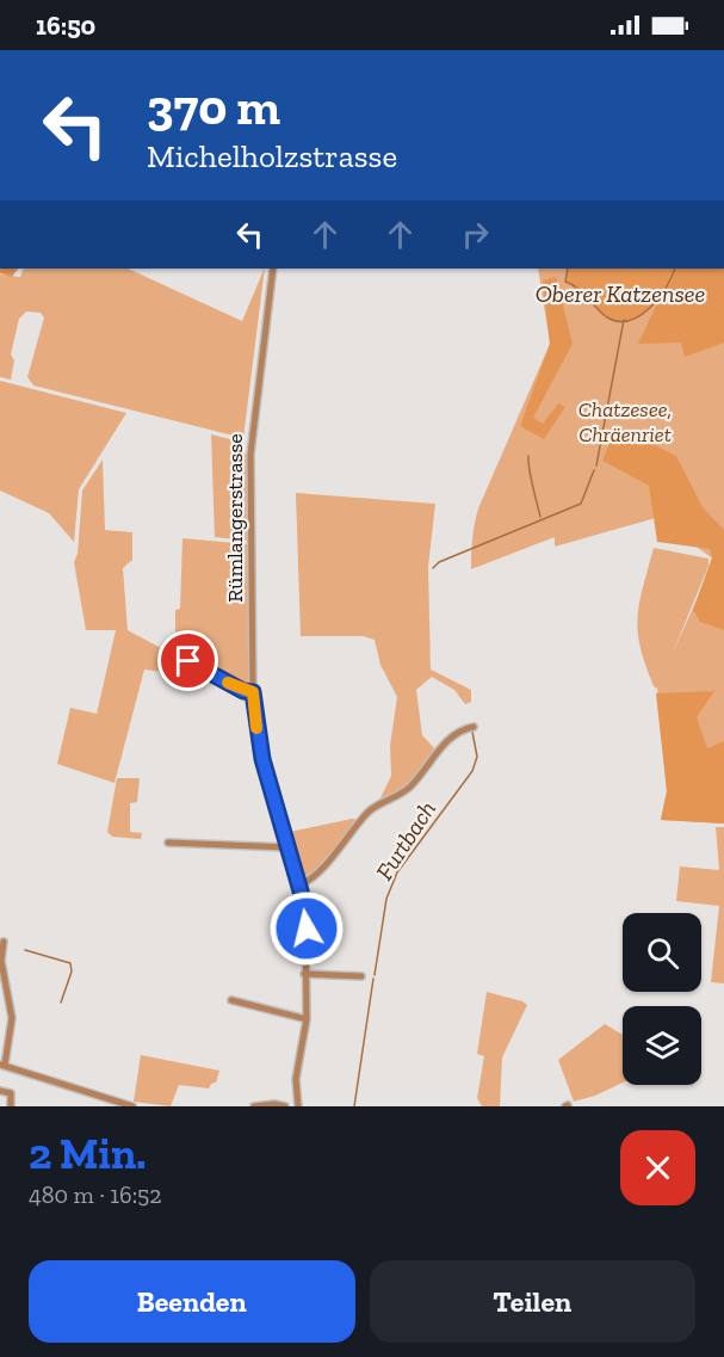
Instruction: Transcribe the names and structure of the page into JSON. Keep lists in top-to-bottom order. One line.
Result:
{"streets":{"street":["Rümlangerstrasse"]},"water":["Oberer Katzensee","Furtbach"],"parks":["Chatzesee, Chräenriet"],"page":{"status":"16:50","turn":["370 m","Michelholzstrasse"],"heading":["2 Min.","480 m · 16:52"],"buttons":["Beenden","Teilen"]}}
